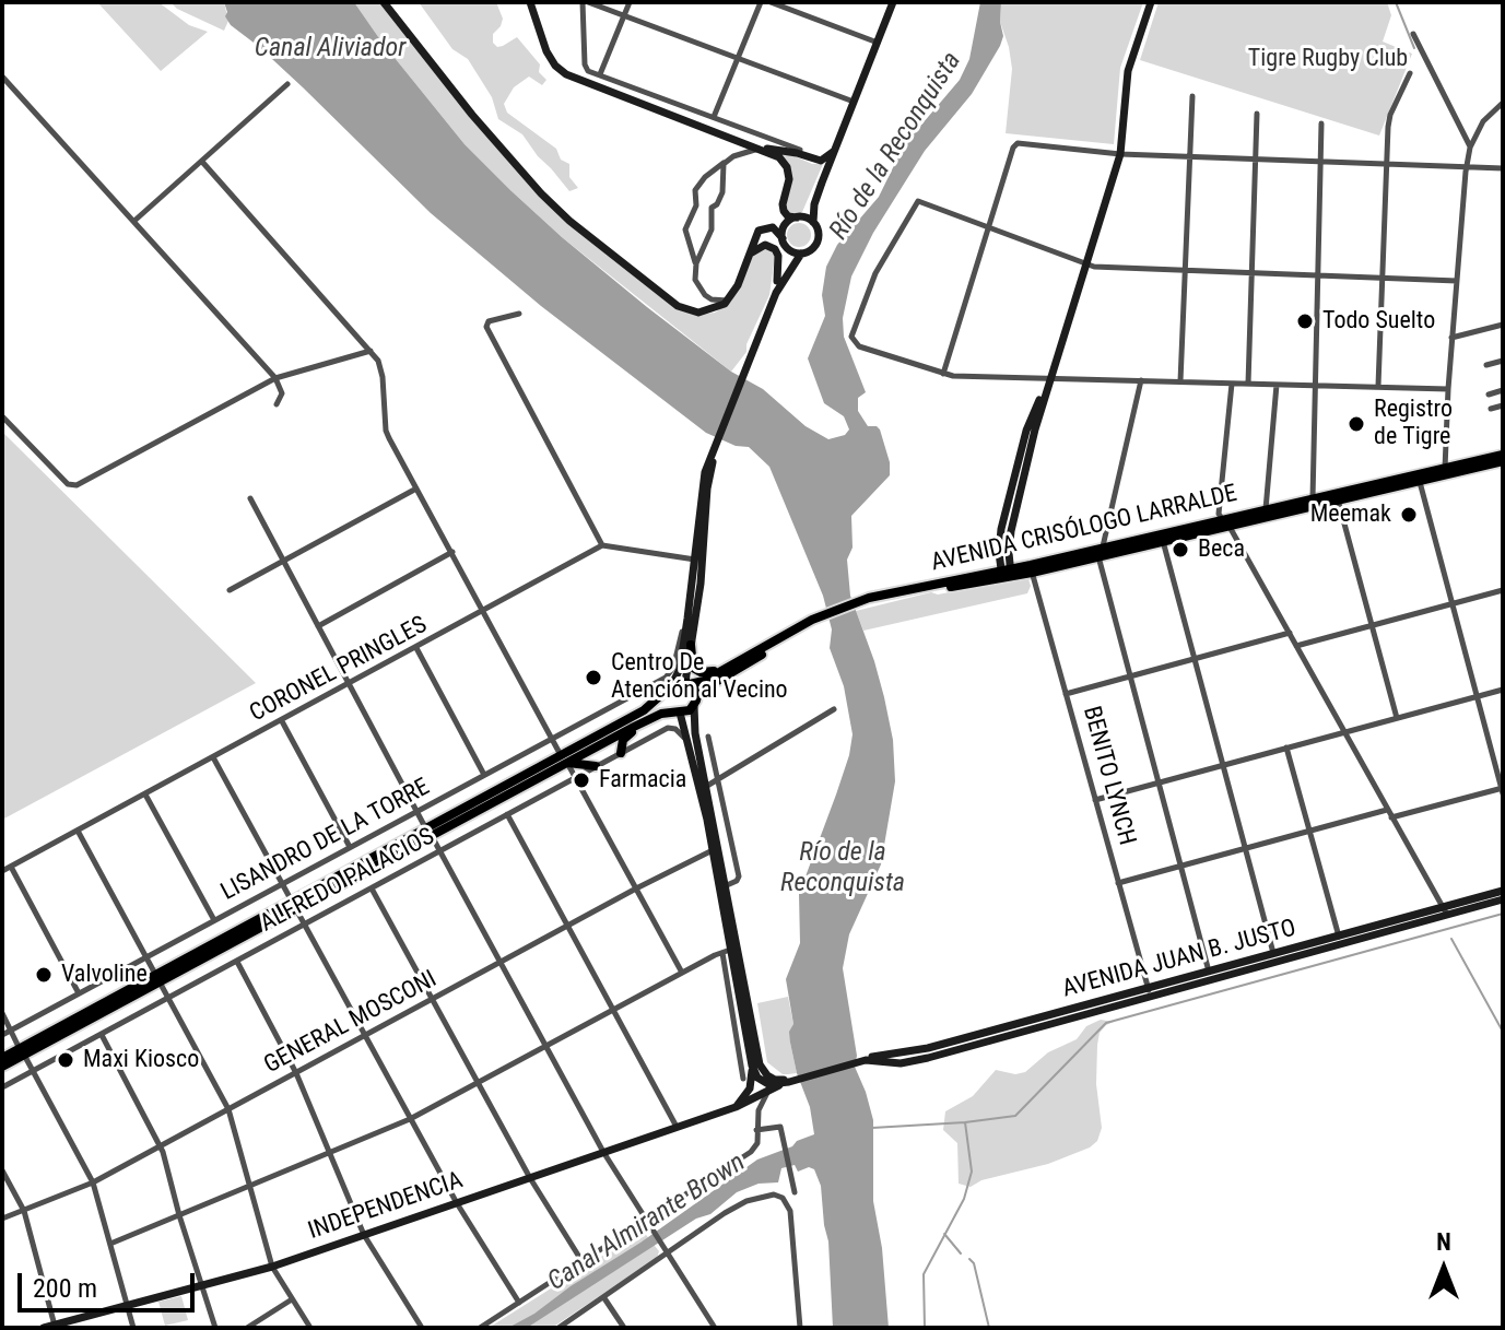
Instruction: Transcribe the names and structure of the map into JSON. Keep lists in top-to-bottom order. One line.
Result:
{"streets":{"main road":["AVENIDA CRISÓLOGO LARRALDE","AVENIDA JUAN B. JUSTO","INDEPENDENCIA"],"street":["CORONEL PRINGLES","BENITO LYNCH","LISANDRO DE LA TORRE","ALFREDO PALACIOS","GENERAL MOSCONI"]},"crossings":[["AVENIDA CRISÓLOGO LARRALDE","BENITO LYNCH"],["AVENIDA CRISÓLOGO LARRALDE","LISANDRO DE LA TORRE"],["BENITO LYNCH","AVENIDA JUAN B. JUSTO"],["AVENIDA JUAN B. JUSTO","INDEPENDENCIA"]],"water":["Canal Aliviador","Río de la Reconquista","Canal Almirante Brown"],"parks":["Tigre Rugby Club"],"places":["Todo Suelto","Registro de Tigre","Meemak","Beca","Centro De Atención al Vecino","Farmacia","Valvoline","Maxi Kiosco"],"scale_bar":"200 m","north":"top"}
